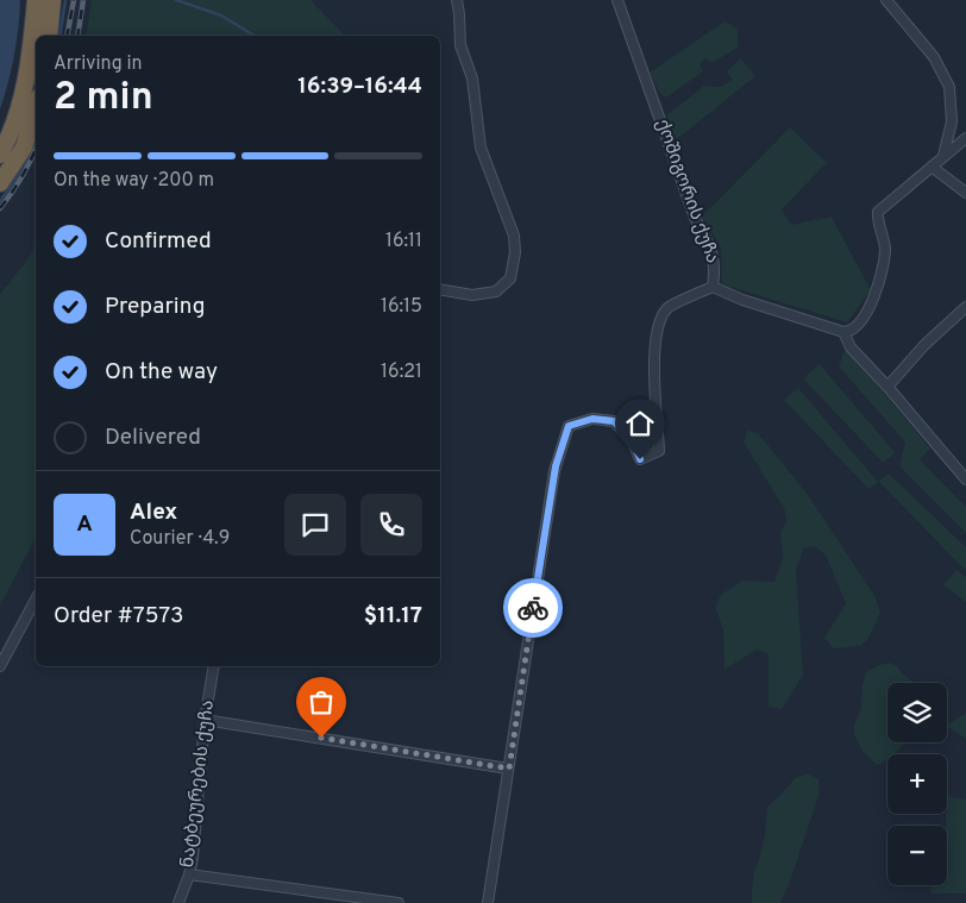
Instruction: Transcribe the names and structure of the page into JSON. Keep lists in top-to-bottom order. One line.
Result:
{"streets":{"street":["ქოშიგორის ქუჩა","ნატბეურების ქუჩა"]},"page":{"heading":["2 min","Arriving in","16:39–16:44"],"panel":["Alex","Courier · 4.9","Order #7573","$11.17"],"bar":"On the way · 200 m","list":[["Confirmed","16:11"],["Preparing","16:15"],["On the way","16:21"],"Delivered"],"round":"A","map_buttons":["+","−"]}}
